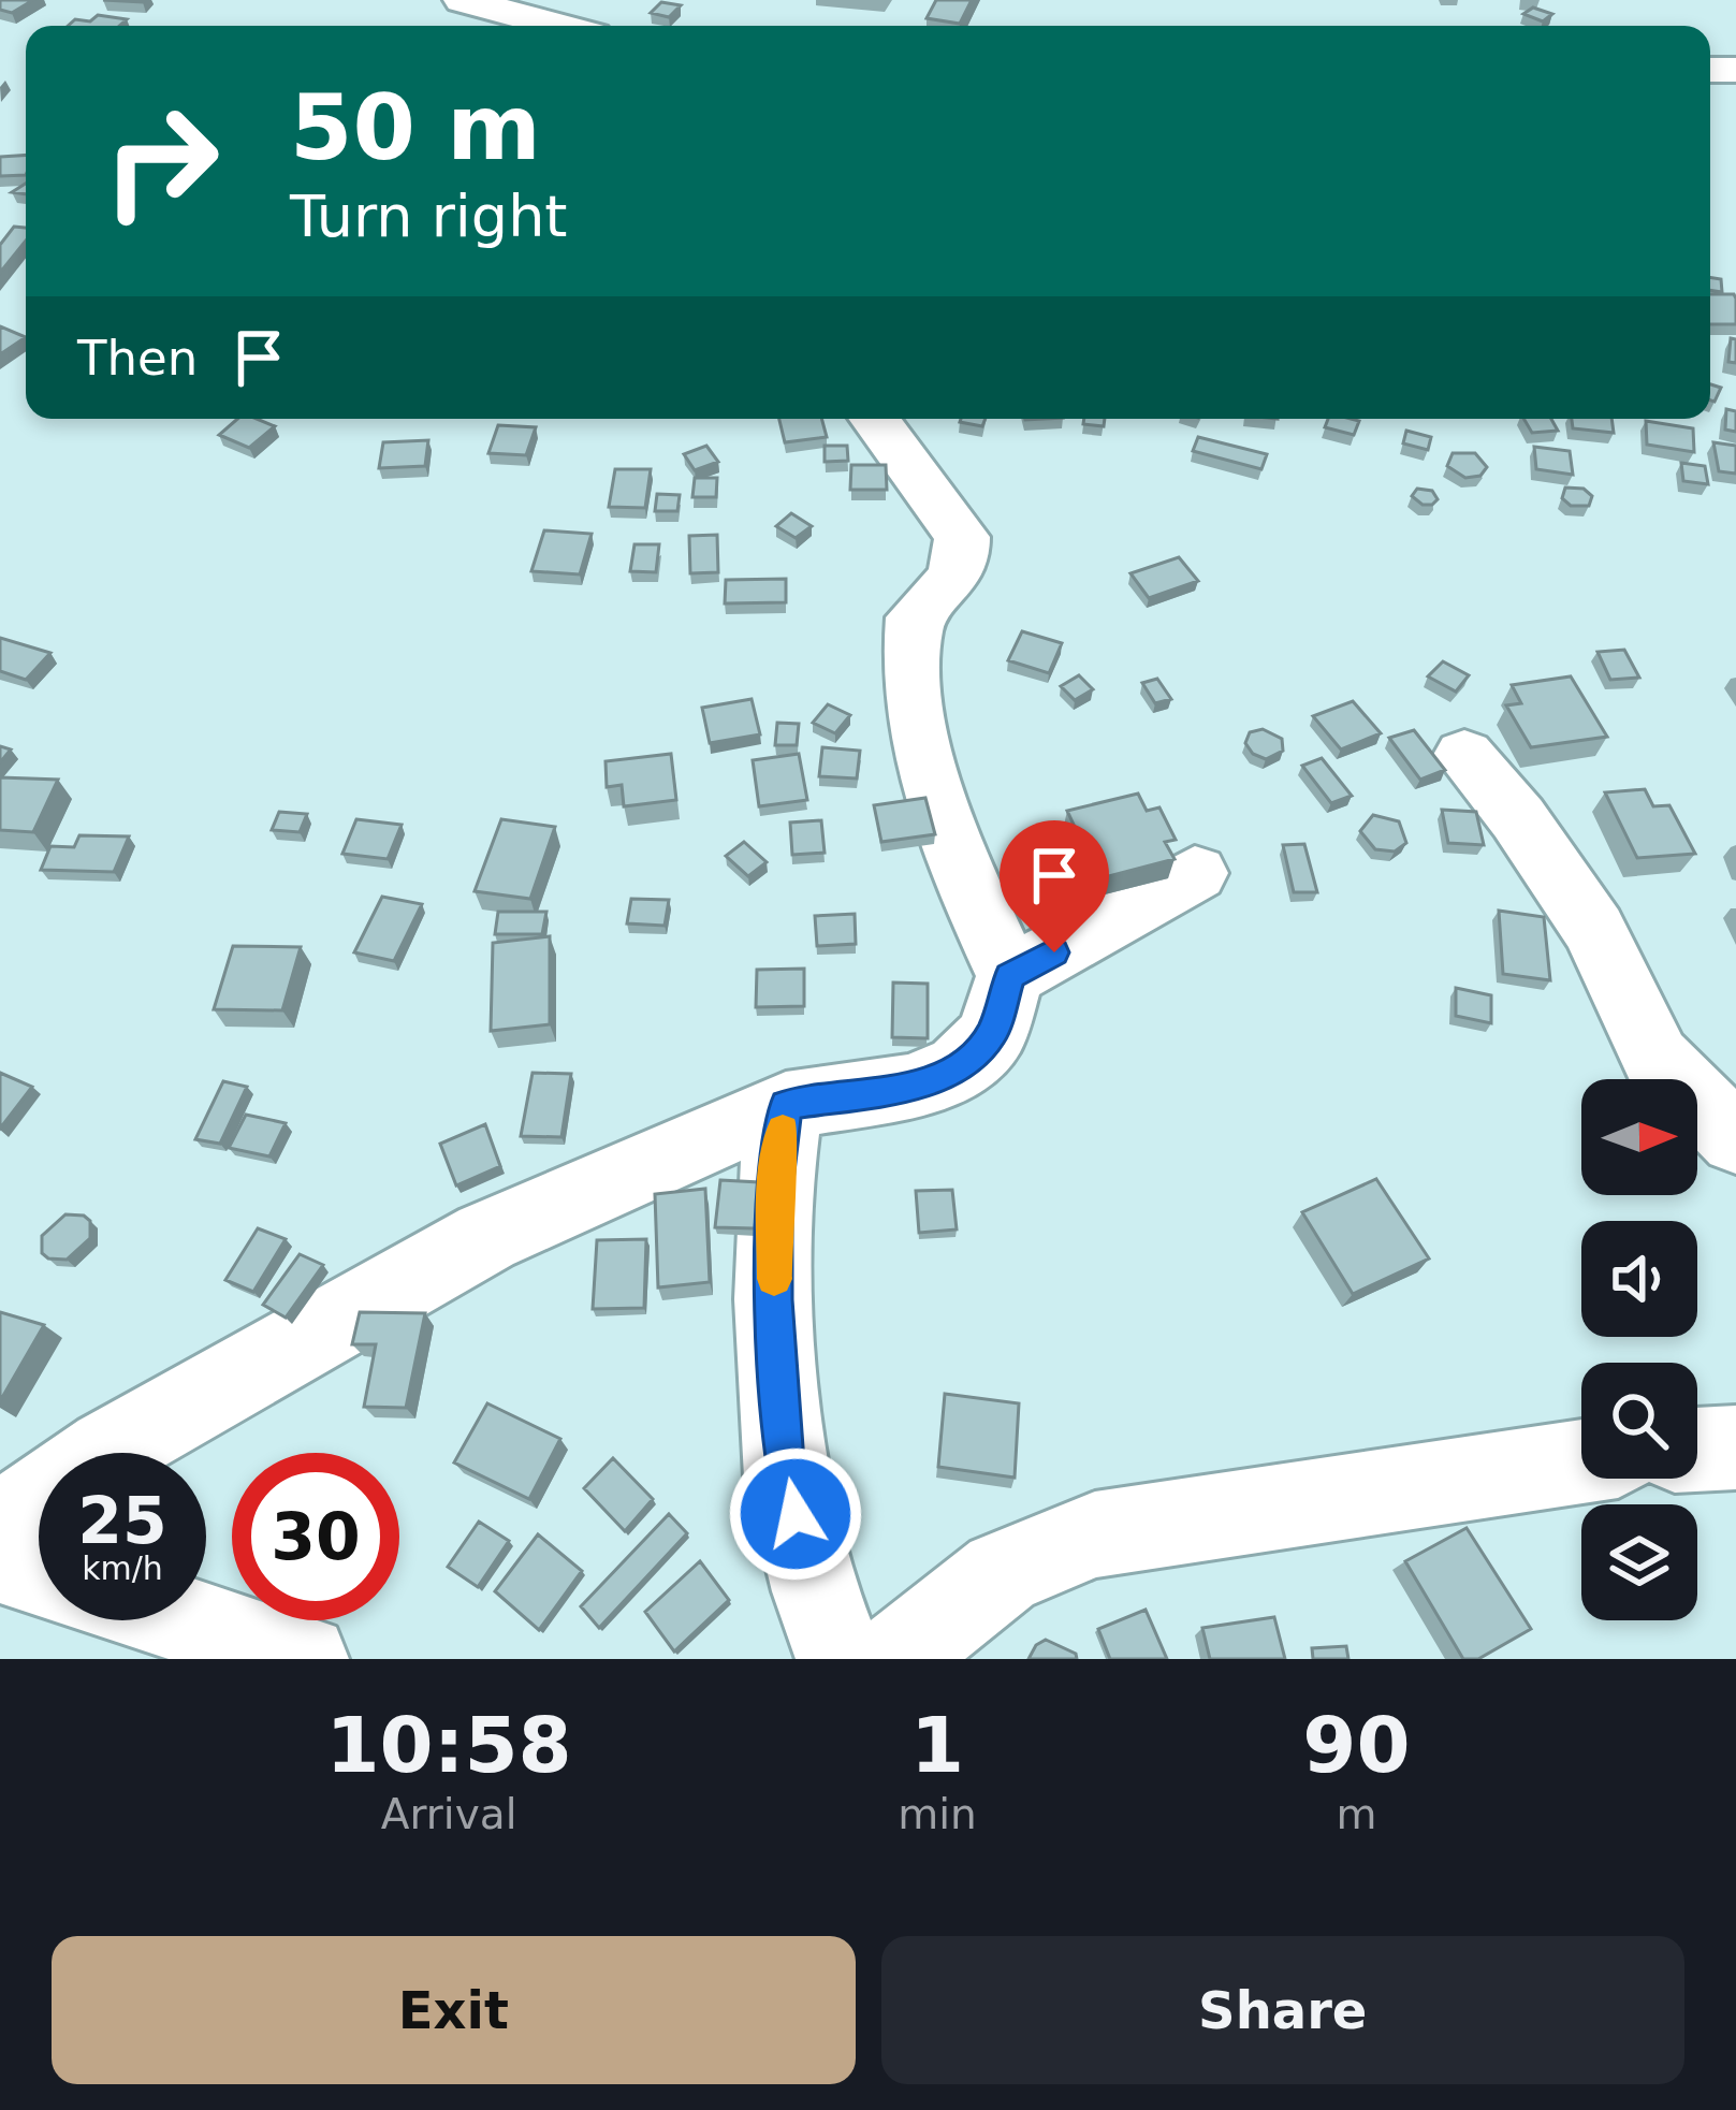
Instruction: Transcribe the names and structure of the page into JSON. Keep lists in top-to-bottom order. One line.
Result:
{"north":"right","page":{"turn":["50 m","Turn right"],"then":"Then","speed":"25 km/h","limit":"30","eta":["10:58","Arrival","1","min","90","m"],"buttons":["Exit","Share"]}}
